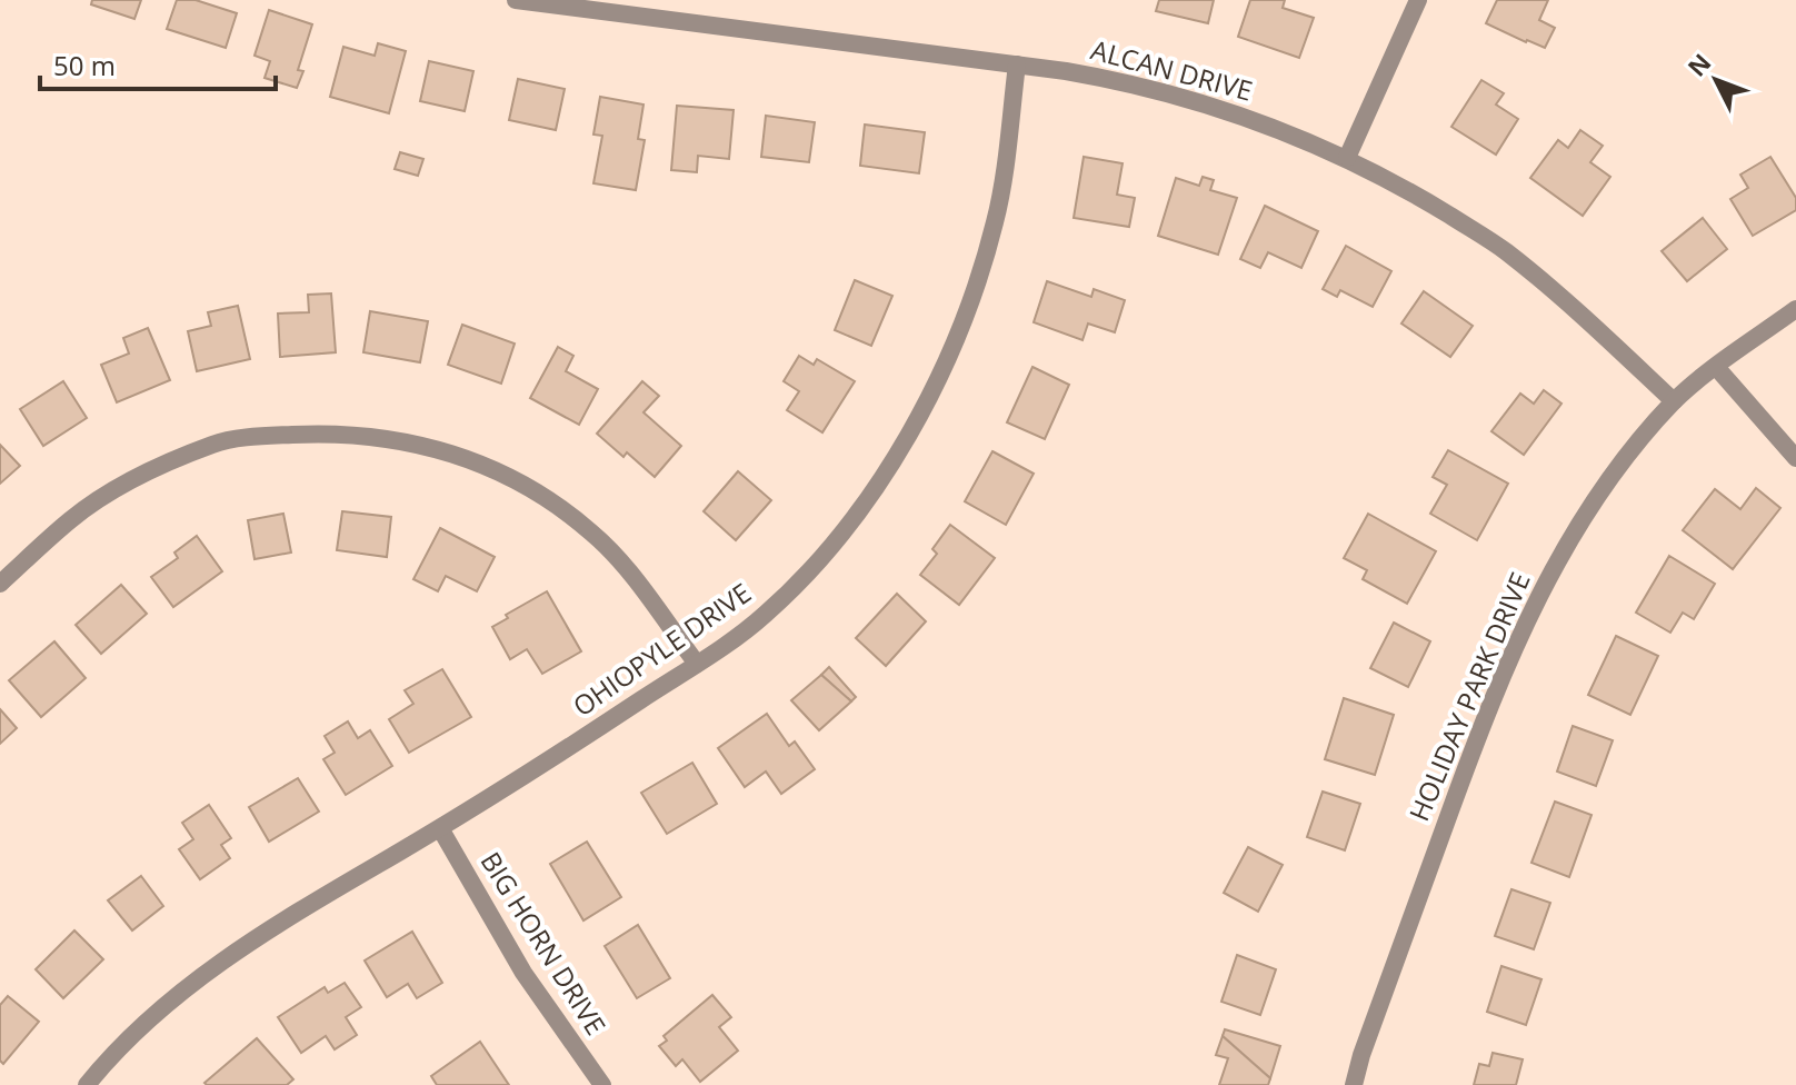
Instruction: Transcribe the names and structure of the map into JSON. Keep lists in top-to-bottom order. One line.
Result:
{"streets":{"street":["ALCAN DRIVE","OHIOPYLE DRIVE","HOLIDAY PARK DRIVE","BIG HORN DRIVE"]},"crossings":[["ALCAN DRIVE","OHIOPYLE DRIVE"],["ALCAN DRIVE","HOLIDAY PARK DRIVE"],["OHIOPYLE DRIVE","BIG HORN DRIVE"]],"scale_bar":"50 m","north":"top left"}
